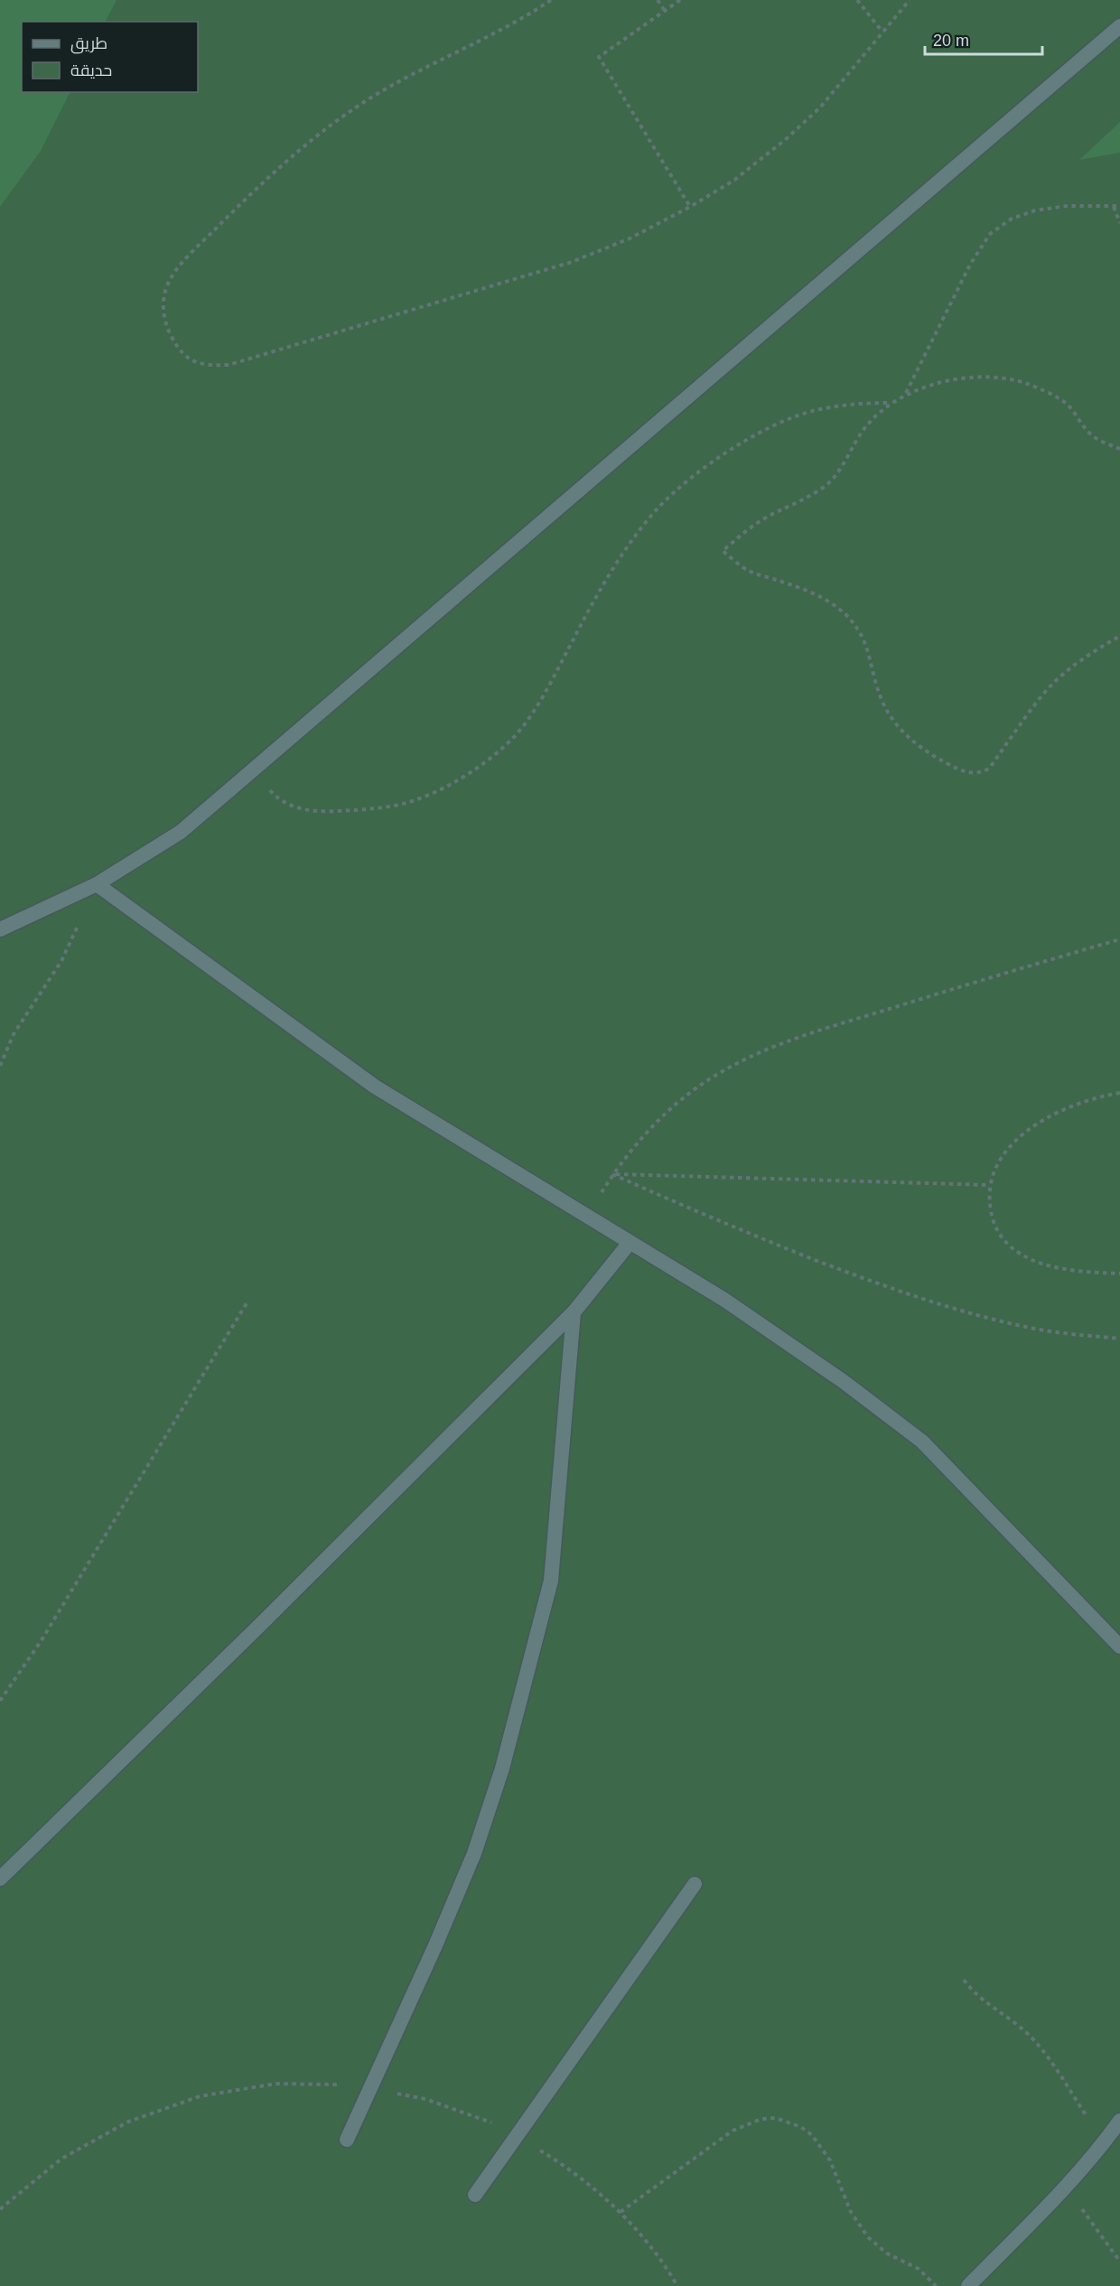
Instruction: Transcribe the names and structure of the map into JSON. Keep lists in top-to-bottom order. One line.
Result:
{"legend":["طريق","حديقة"],"scale_bar":"20 m"}
